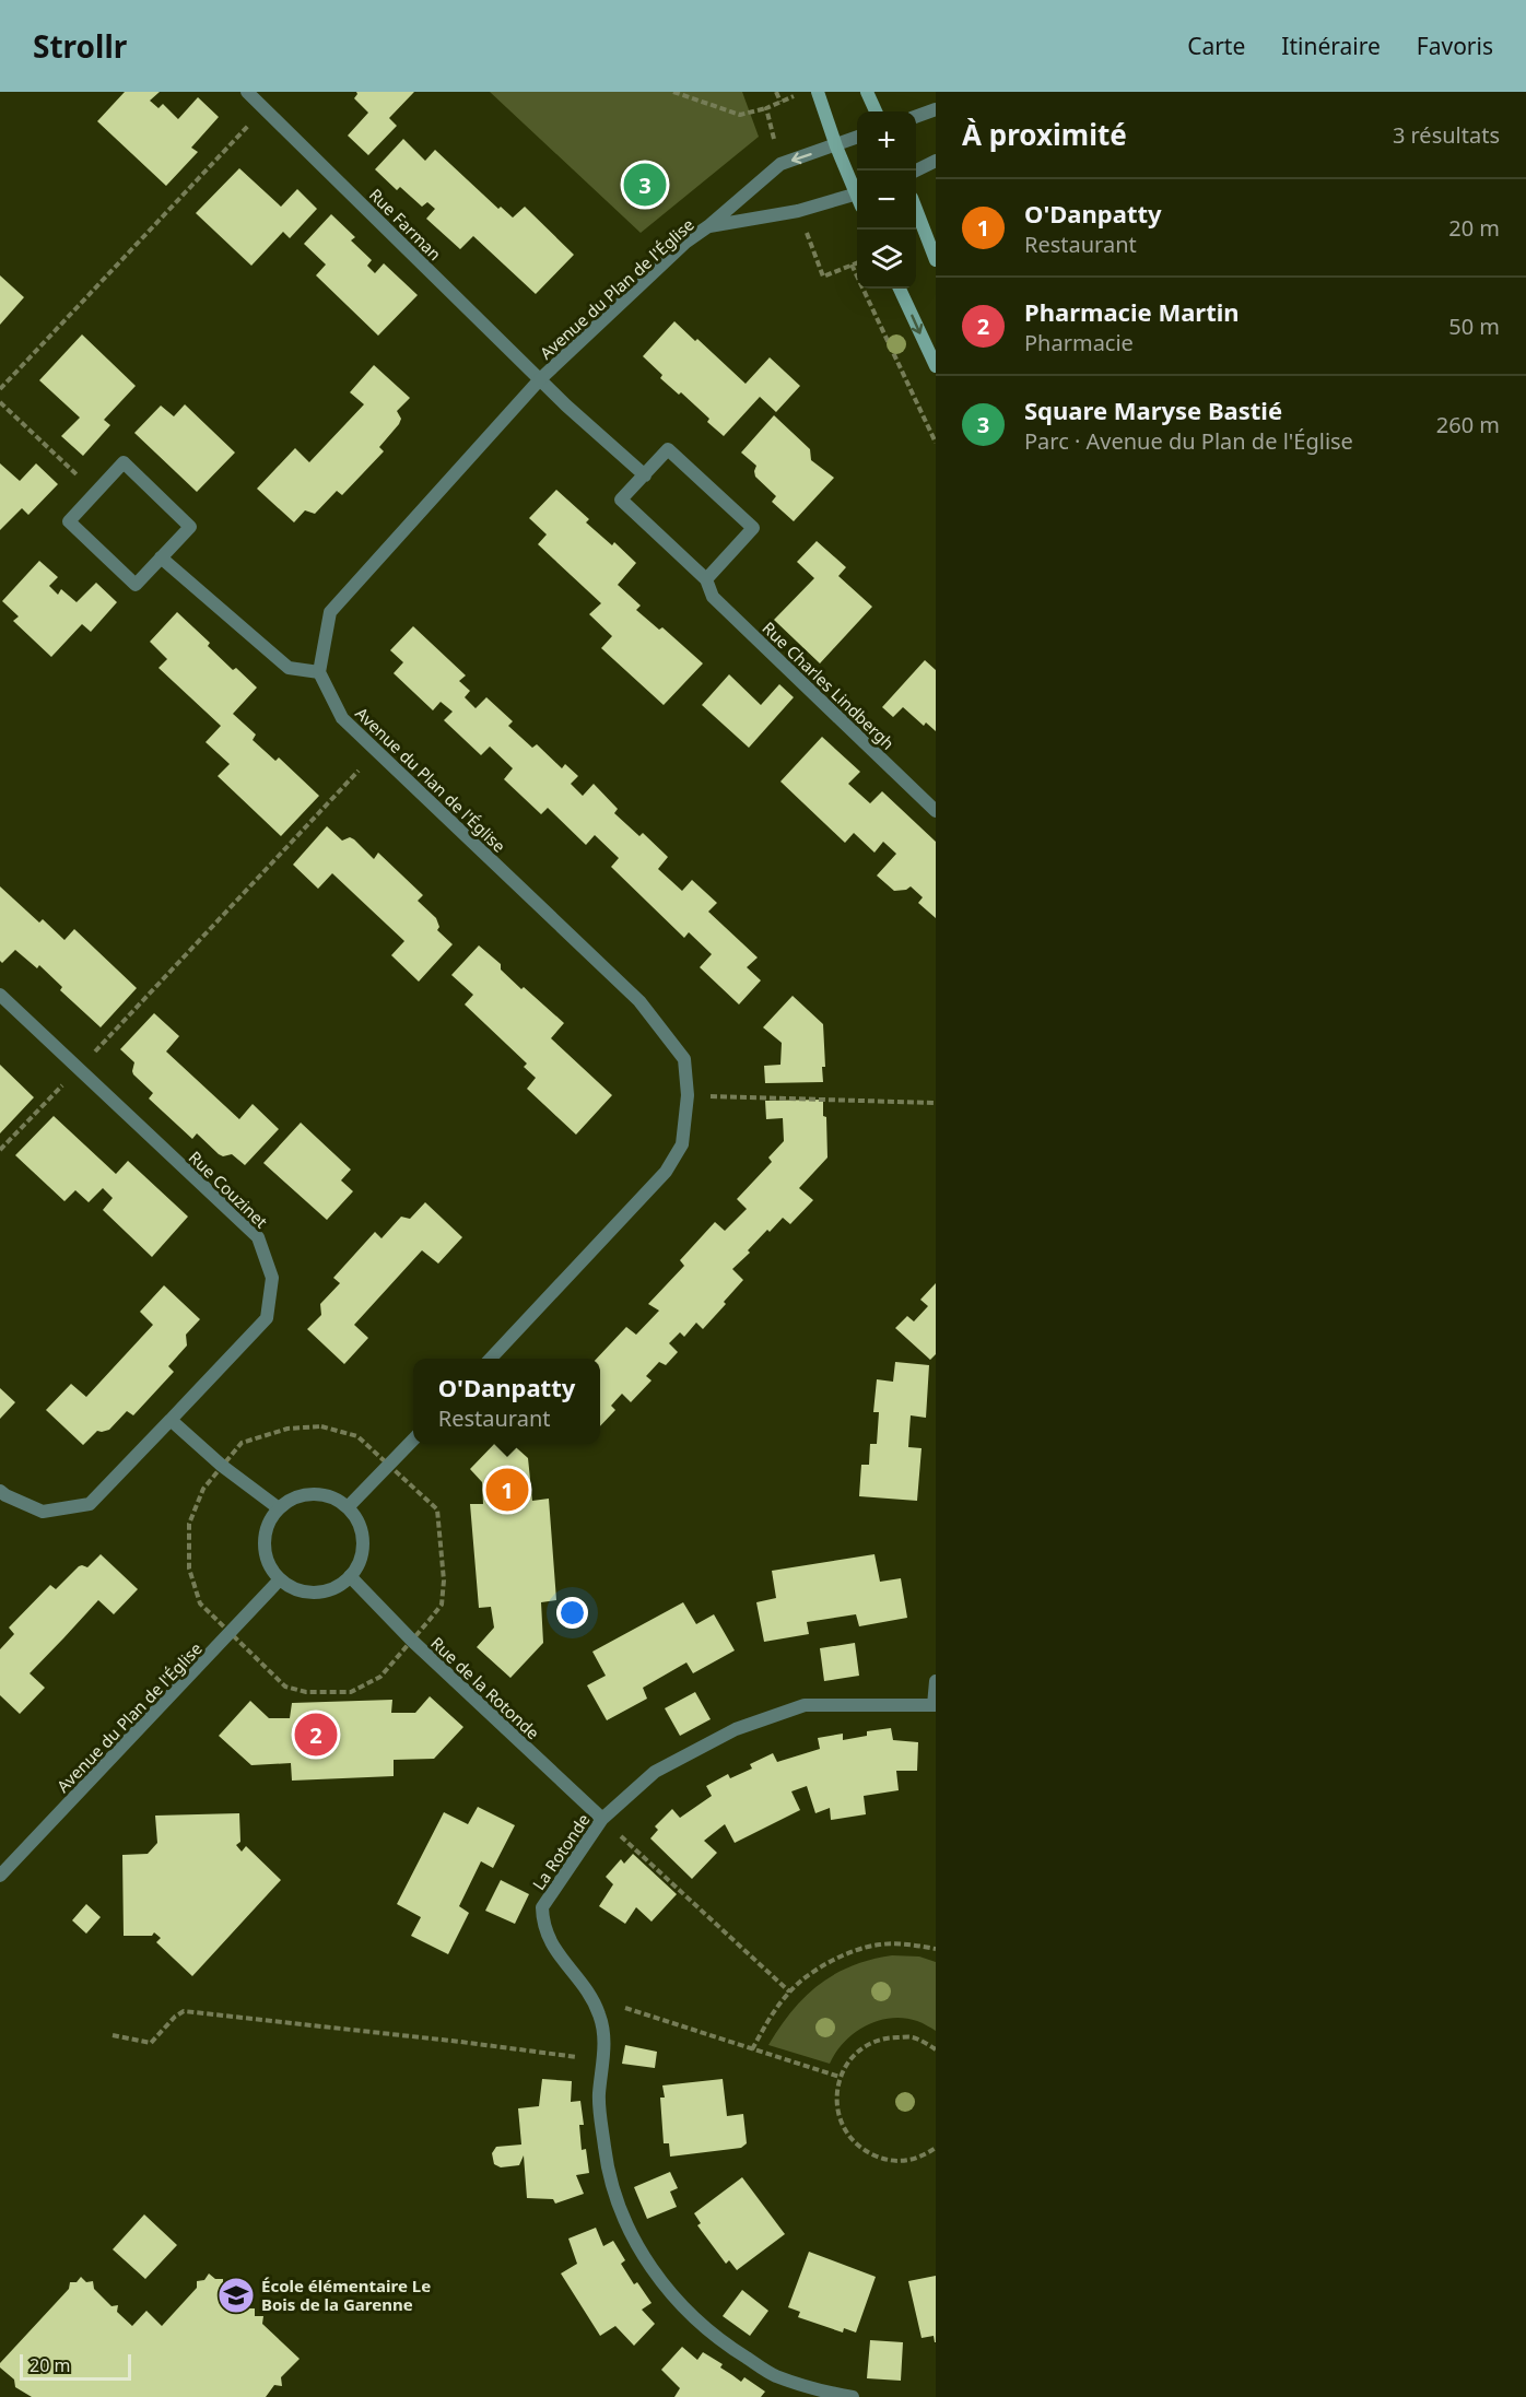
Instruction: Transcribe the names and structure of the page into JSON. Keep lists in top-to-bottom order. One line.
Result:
{"streets":{"street":["Rue Farman","Avenue du Plan de l'Église","Rue Charles Lindbergh","Rue Couzinet","Rue de la Rotonde","La Rotonde"]},"crossings":[["Rue Farman","Avenue du Plan de l'Église"],["Avenue du Plan de l'Église","Rue de la Rotonde"],["Rue de la Rotonde","La Rotonde"]],"places":{"school or university":["École élémentaire Le Bois de la Garenne"]},"scale_bar":"20 m","page":{"header":"Strollr","nav":["Carte","Itinéraire","Favoris"],"heading":["À proximité","3 résultats"],"map_buttons":["+","−"],"pins":["3","1","2"],"list":[{"mark":"1","name":"O'Danpatty","note":"Restaurant","value":"20 m"},{"mark":"2","name":"Pharmacie Martin","note":"Pharmacie","value":"50 m"},{"mark":"3","name":"Square Maryse Bastié","note":"Parc · Avenue du Plan de l'Église","value":"260 m"}],"popup":["O'Danpatty","Restaurant"],"scale":"20 m"}}
